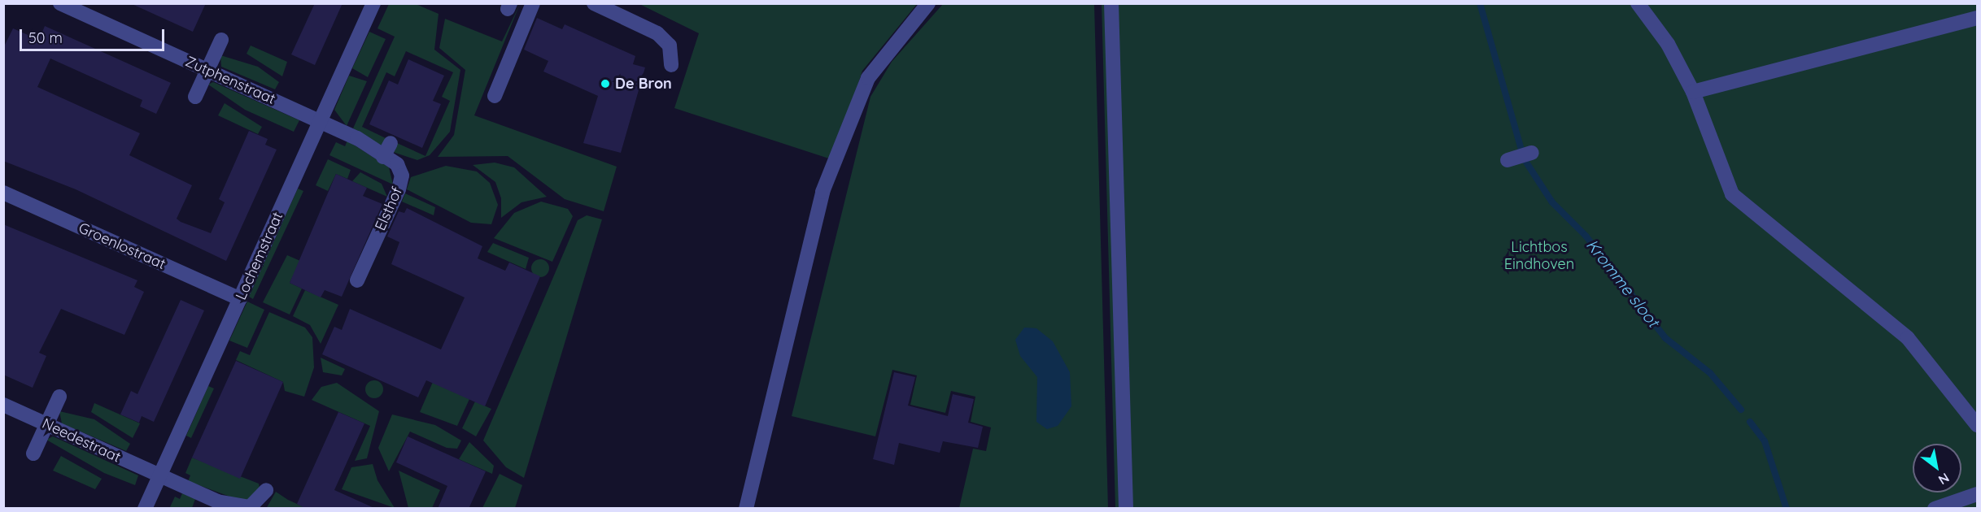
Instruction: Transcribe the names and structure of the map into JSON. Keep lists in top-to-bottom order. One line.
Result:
{"streets":{"street":["Zutphenstraat","Elsthof","Groenlostraat","Lochemstraat","Needestraat"]},"crossings":[["Zutphenstraat","Elsthof"],["Zutphenstraat","Lochemstraat"],["Elsthof","Lochemstraat"],["Groenlostraat","Lochemstraat"],["Lochemstraat","Needestraat"]],"water":["Kromme sloot"],"parks":["Lichtbos Eindhoven"],"places":["De Bron"],"scale_bar":"50 m","north":"bottom right"}
